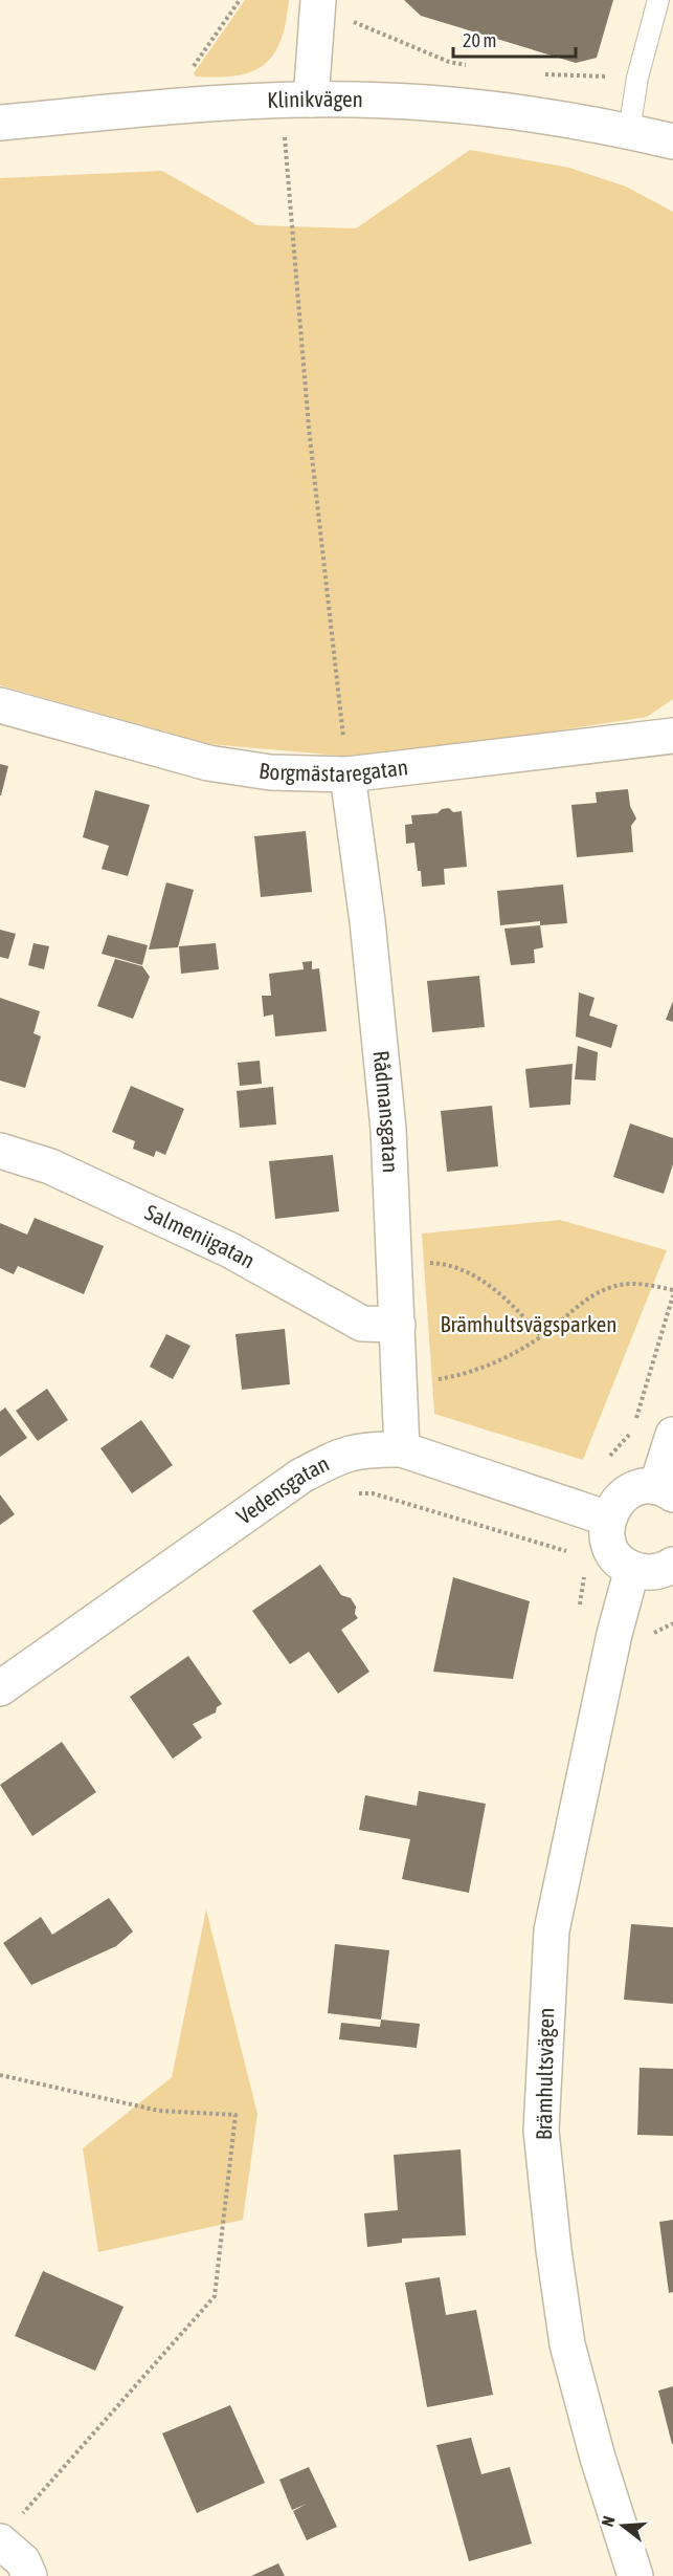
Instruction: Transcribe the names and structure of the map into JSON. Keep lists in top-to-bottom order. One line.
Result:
{"streets":{"street":["Klinikvägen","Borgmästaregatan","Rådmansgatan","Salmeniigatan","Vedensgatan","Brämhultsvägen"]},"crossings":[["Borgmästaregatan","Rådmansgatan"],["Rådmansgatan","Salmeniigatan"],["Rådmansgatan","Vedensgatan"]],"parks":["Brämhultsvägsparken"],"scale_bar":"20 m","north":"left"}
